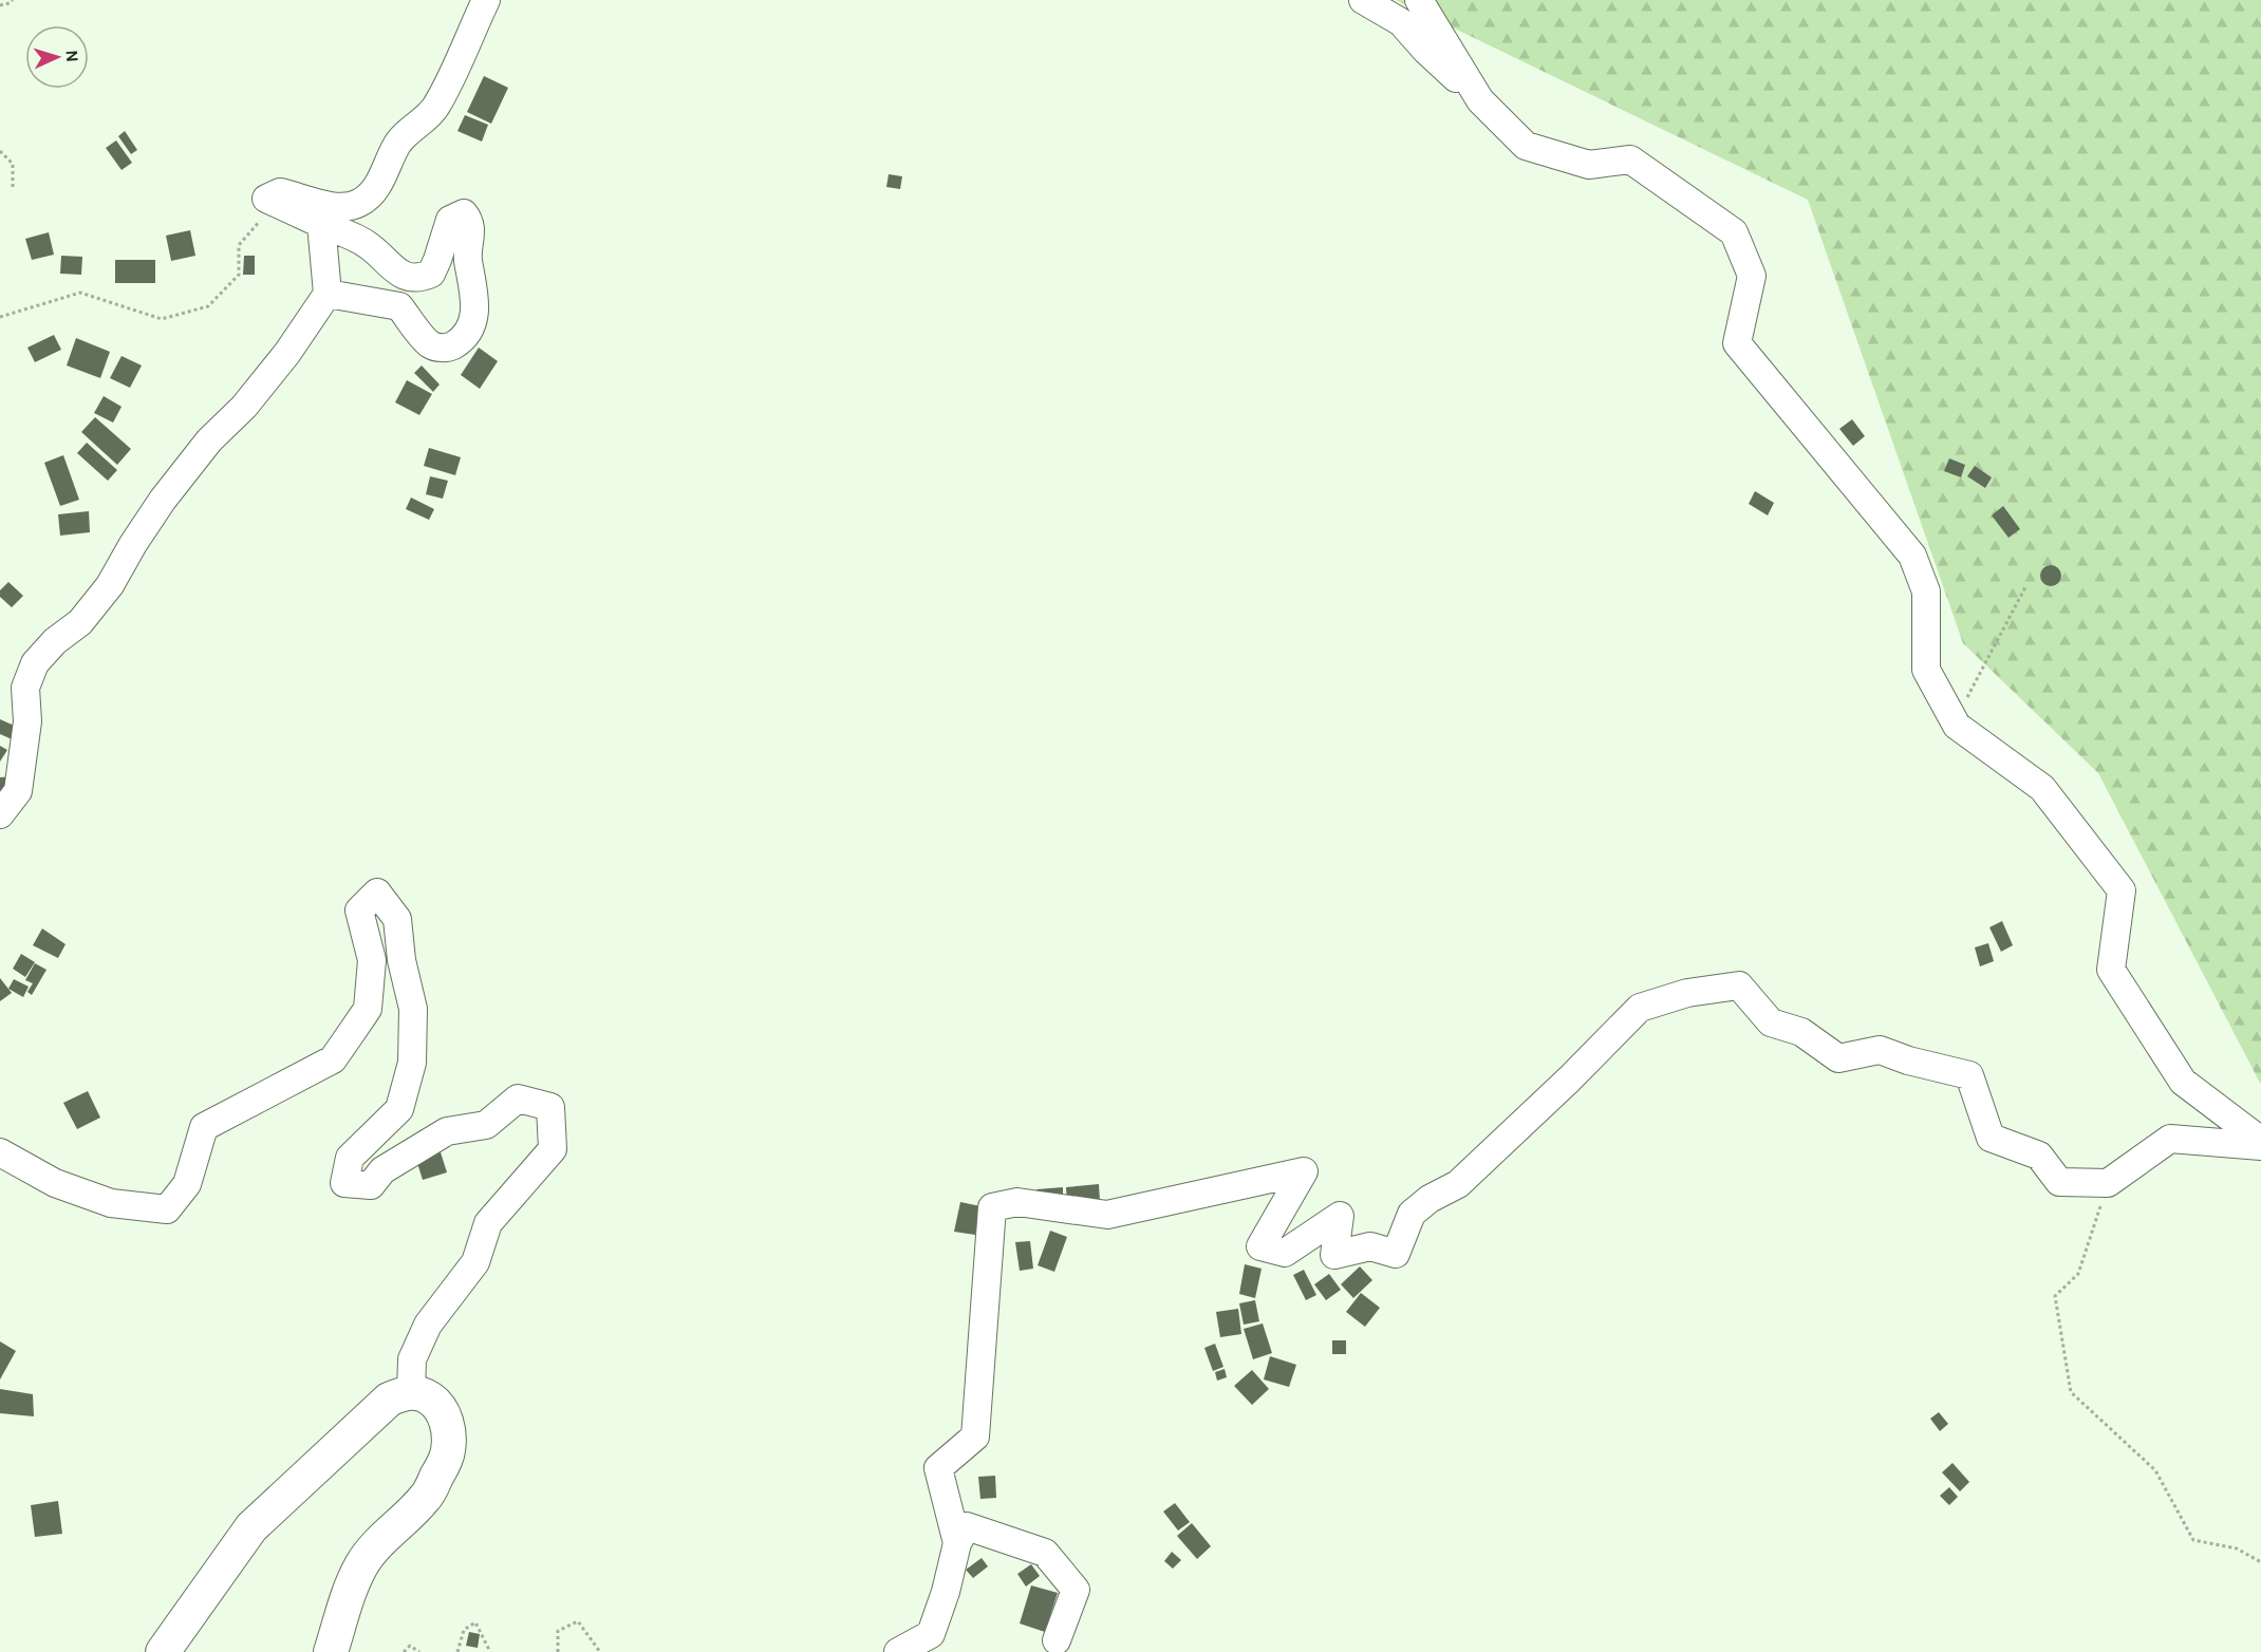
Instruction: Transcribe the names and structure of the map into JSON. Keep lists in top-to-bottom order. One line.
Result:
{"north":"right"}
